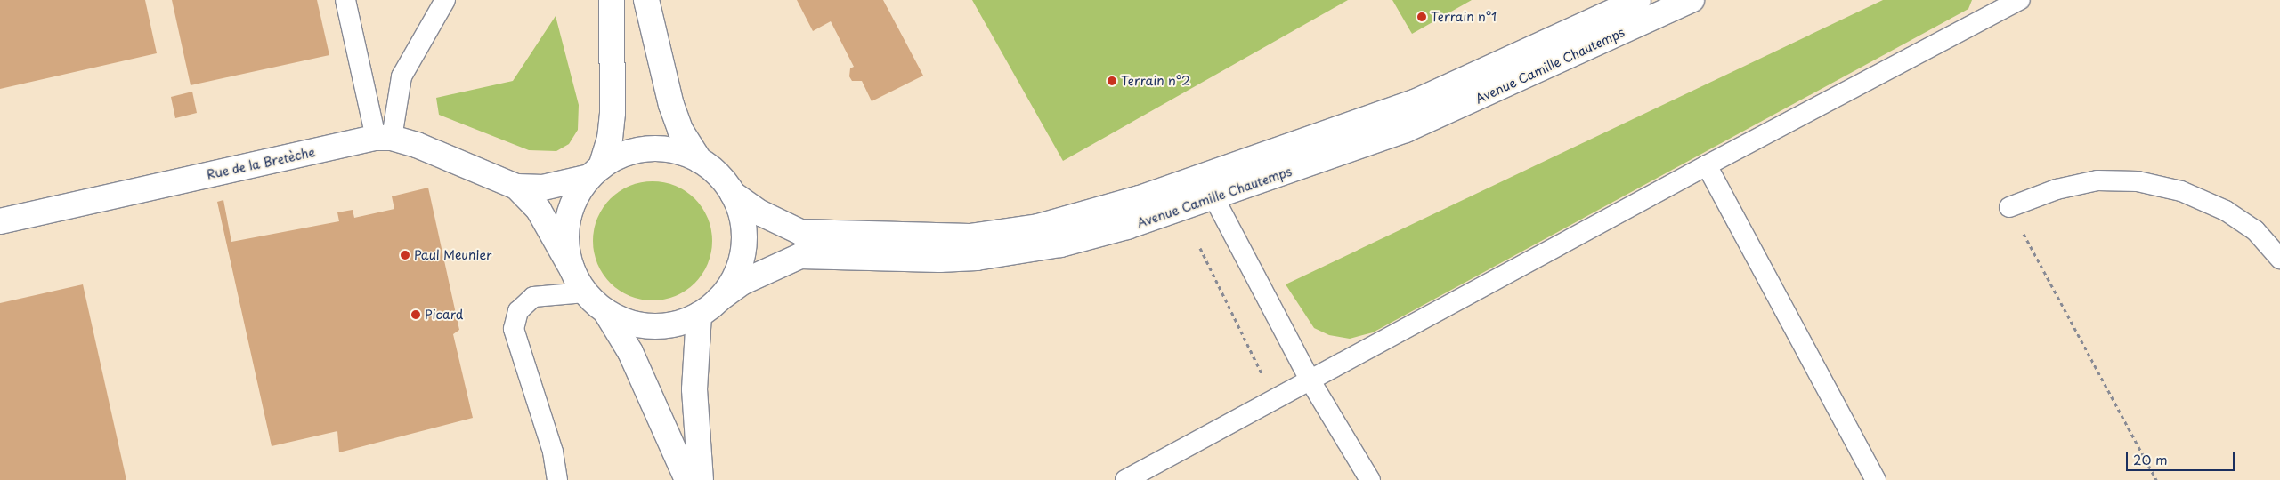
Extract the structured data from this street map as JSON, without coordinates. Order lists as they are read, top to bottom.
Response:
{
  "streets": {
    "street": ["Avenue Camille Chautemps", "Rue de la Bretèche"]
  },
  "places": [
    "Terrain n°1",
    "Terrain n°2",
    "Paul Meunier",
    "Picard"
  ],
  "scale_bar": "20 m"
}
